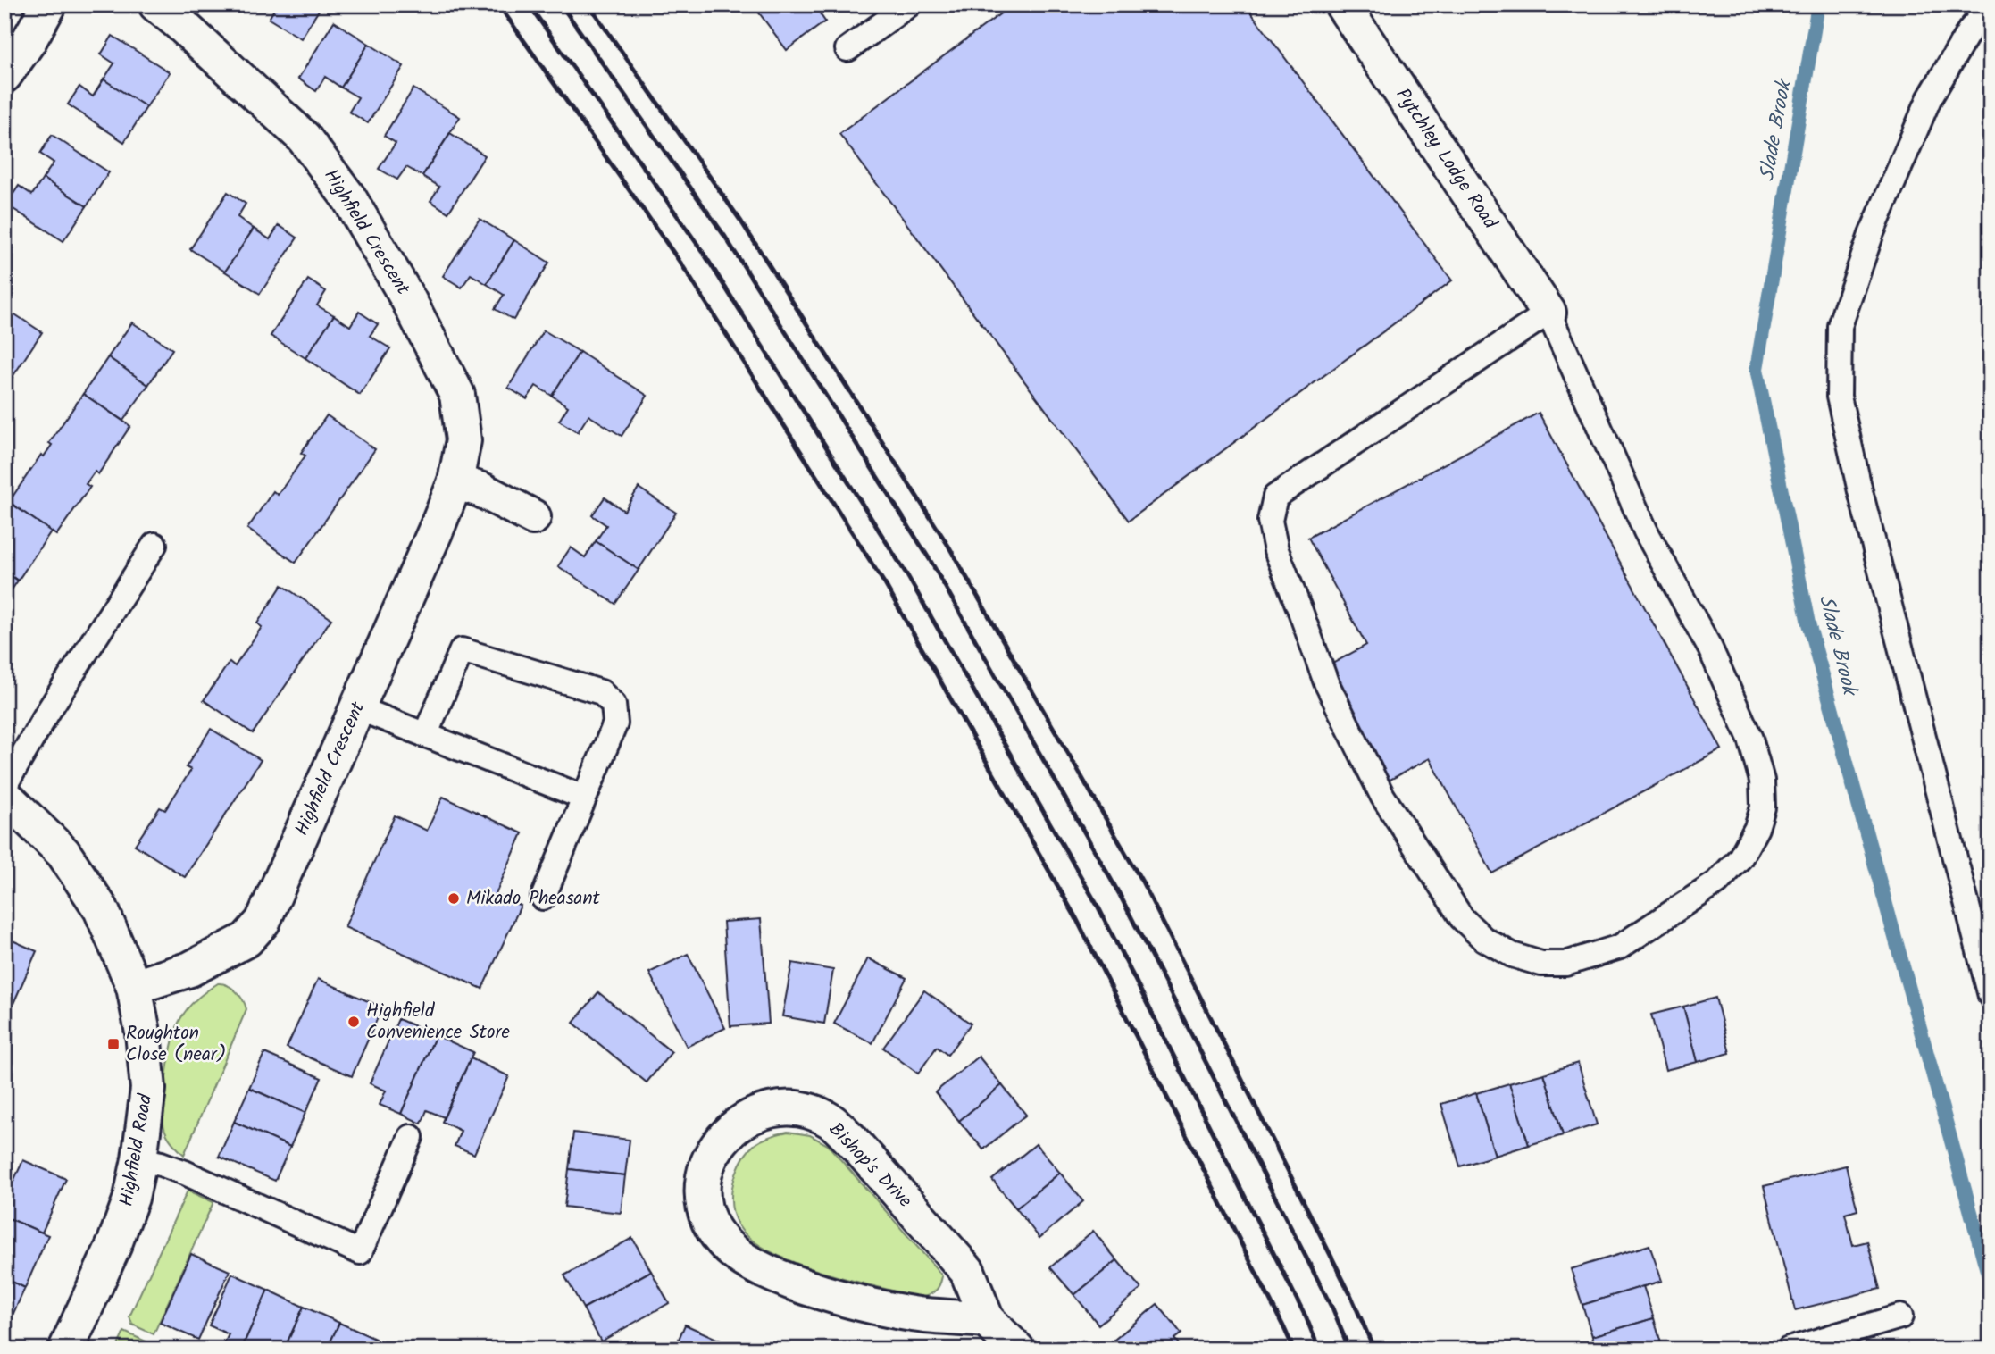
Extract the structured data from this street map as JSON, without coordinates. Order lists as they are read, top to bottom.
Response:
{
  "streets": {
    "street": [
      "Pytchley Lodge Road",
      "Highfield Crescent",
      "Highfield Road",
      "Bishop's Drive"
    ]
  },
  "crossings": [
    ["Highfield Crescent", "Highfield Road"]
  ],
  "water": ["Slade Brook"],
  "places": {
    "other": ["Mikado Pheasant", "Highfield Convenience Store"],
    "transit": ["Roughton Close (near)"]
  }
}
